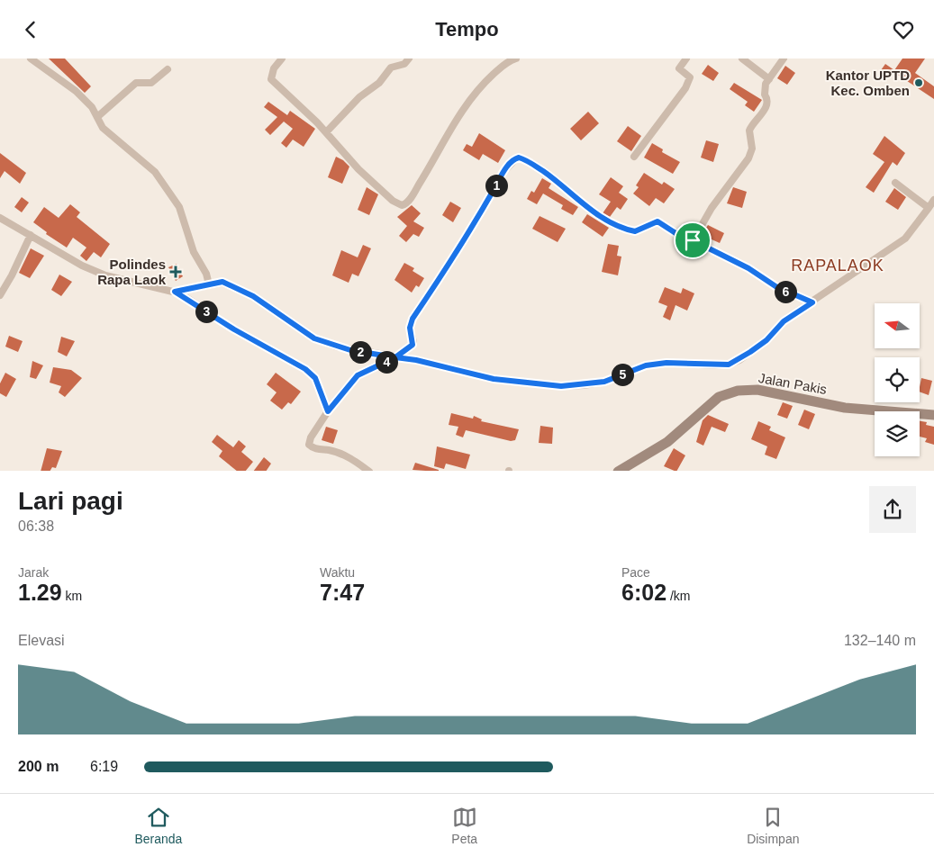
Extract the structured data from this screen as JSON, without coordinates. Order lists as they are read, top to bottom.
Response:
{
  "streets": {
    "street": ["Jalan Pakis"]
  },
  "districts": ["RAPALAOK"],
  "places": {
    "other": ["Kantor UPTD Kec. Omben"],
    "health": ["Polindes Rapa Laok"]
  },
  "north": "left",
  "page": {
    "header": "Tempo",
    "pins": [
      "1",
      "6",
      "3",
      "2",
      "4",
      "5"
    ],
    "heading": ["Lari pagi", "06:38"],
    "stats": [
      ["Jarak", "1.29 km"],
      ["Waktu", "7:47"],
      ["Pace", "6:02 /km"]
    ],
    "chart": ["Elevasi", "132–140 m"],
    "list": [
      {
        "name": "200 m",
        "note": "6:19"
      }
    ],
    "tabs": ["Beranda", "Peta", "Disimpan"]
  }
}
